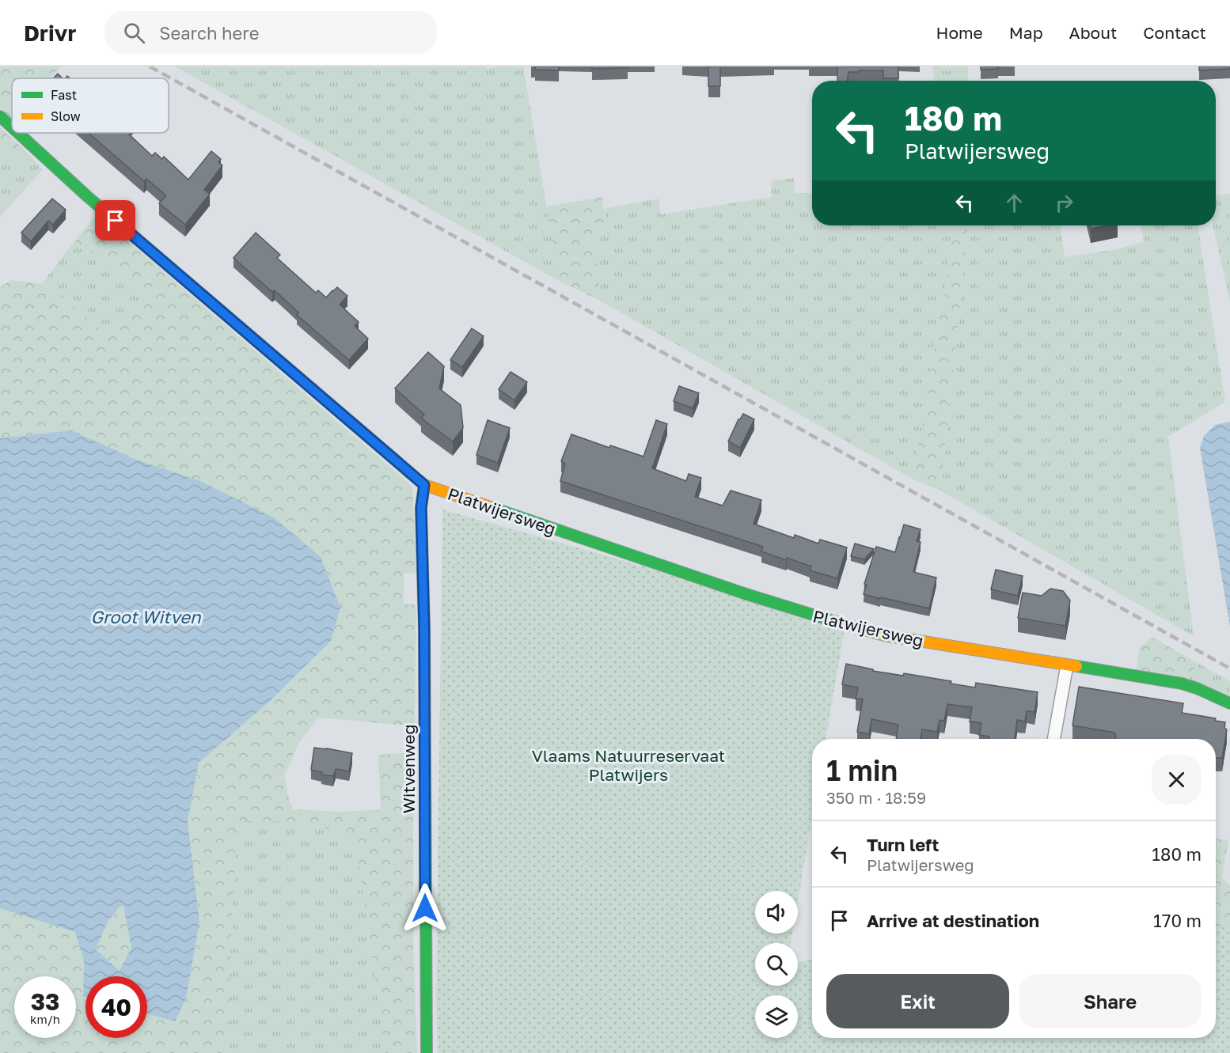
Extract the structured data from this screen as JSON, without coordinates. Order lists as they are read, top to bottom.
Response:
{
  "streets": {
    "street": ["Platwijersweg", "Witvenweg"]
  },
  "crossings": [
    ["Platwijersweg", "Witvenweg"]
  ],
  "water": ["Groot Witven"],
  "parks": ["Vlaams Natuurreservaat Platwijers"],
  "legend": ["Fast", "Slow"],
  "page": {
    "header": "Drivr",
    "search": "Search here",
    "nav": [
      "Home",
      "Map",
      "About",
      "Contact"
    ],
    "turn": ["180 m", "Platwijersweg"],
    "heading": ["1 min", "350 m · 18:59"],
    "list": [
      {
        "name": "Turn left",
        "note": "Platwijersweg",
        "value": "180 m"
      },
      {
        "name": "Arrive at destination",
        "value": "170 m"
      }
    ],
    "buttons": ["Exit", "Share"],
    "speed": "33 km/h",
    "limit": "40"
  }
}
